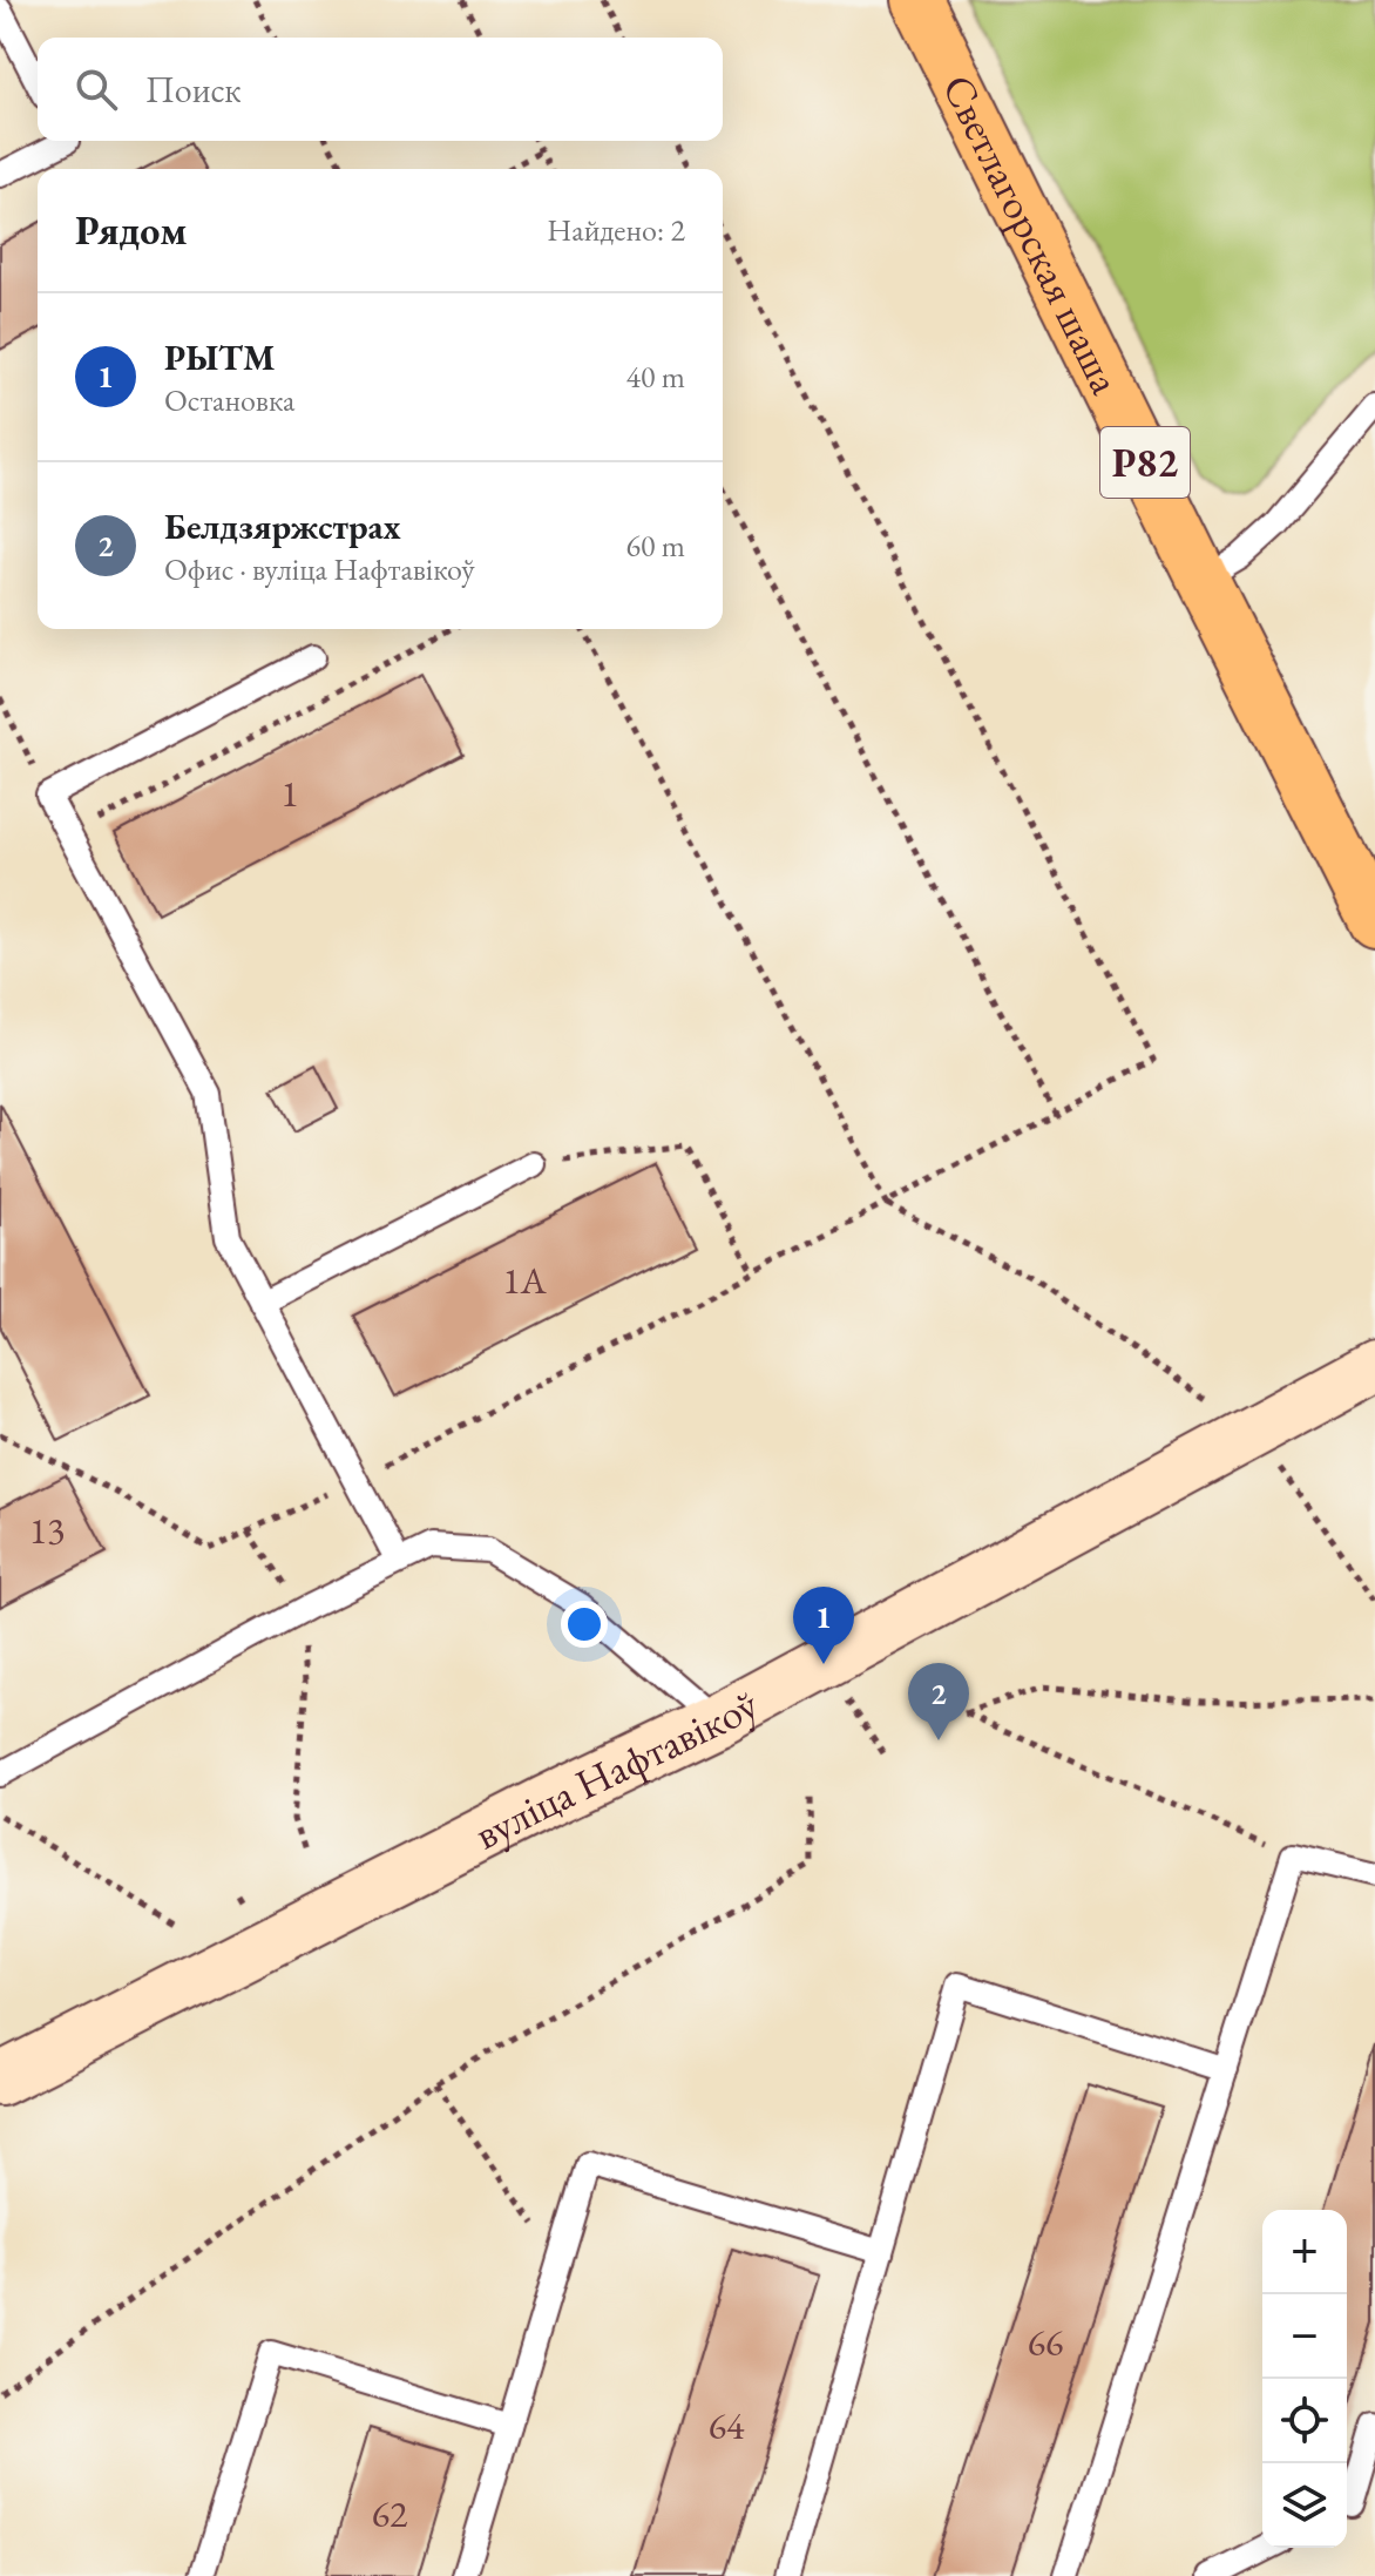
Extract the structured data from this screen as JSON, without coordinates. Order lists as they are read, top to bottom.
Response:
{
  "streets": {
    "main road": ["Светлагорская шаша", "Р82"],
    "street": ["вуліца Нафтавікоў"]
  },
  "house_numbers": [
    "1",
    "1А",
    "13",
    "66",
    "64",
    "62"
  ],
  "page": {
    "search": "Поиск",
    "heading": ["Рядом", "Найдено: 2"],
    "list": [
      {
        "mark": "1",
        "name": "РЫТМ",
        "note": "Остановка",
        "value": "40 m"
      },
      {
        "mark": "2",
        "name": "Белдзяржстрах",
        "note": "Офис · вуліца Нафтавікоў",
        "value": "60 m"
      }
    ],
    "pins": ["1", "2"],
    "map_buttons": ["+", "−"]
  }
}
